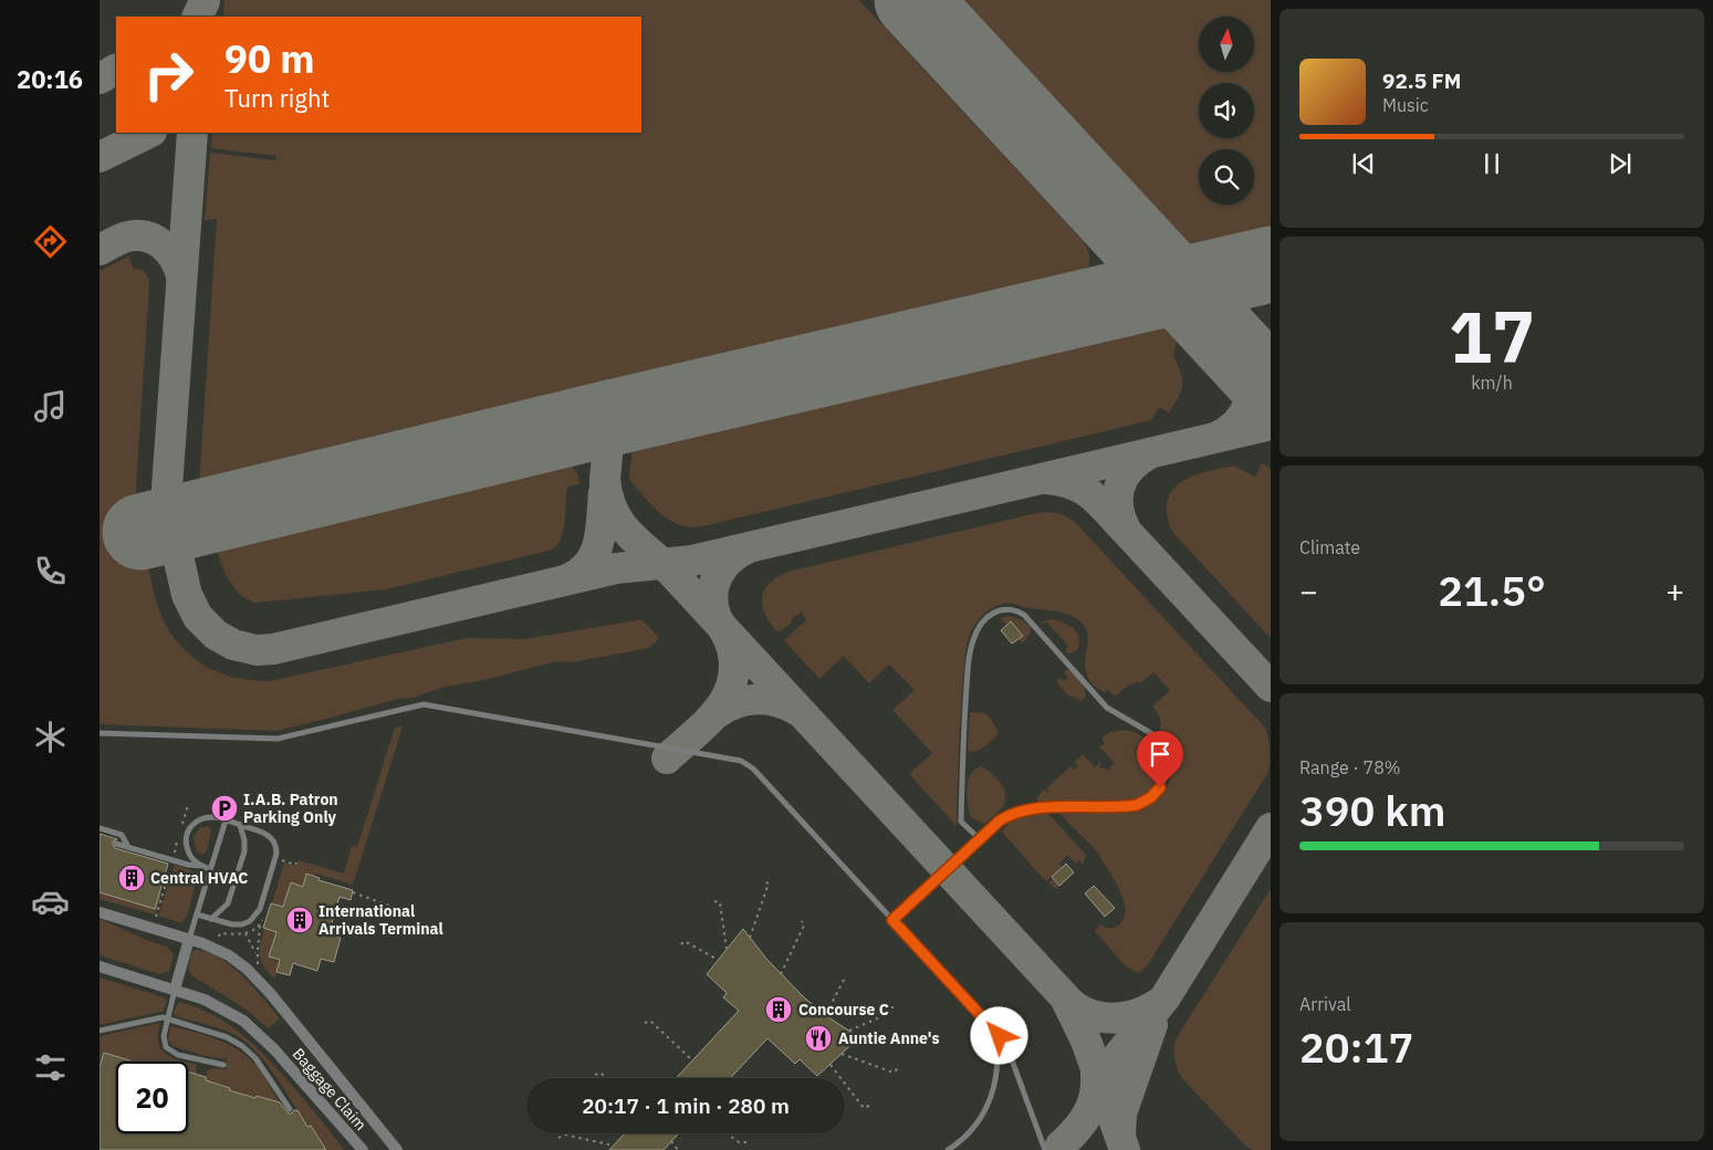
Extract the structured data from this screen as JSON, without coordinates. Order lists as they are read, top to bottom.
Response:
{
  "streets": {
    "street": ["Baggage Claim"]
  },
  "places": {
    "parking": ["I.A.B. Patron Parking Only"],
    "building": ["Central HVAC", "International Arrivals Terminal", "Concourse C"],
    "restaurant": ["Auntie Anne's"]
  },
  "north": "top",
  "page": {
    "tabs": "20:16",
    "turn": ["90 m", "Turn right"],
    "song": ["92.5 FM", "Music"],
    "tile": [
      ["17", "km/h"],
      "Climate",
      ["Range · 78%", "390 km"],
      ["Arrival", "20:17"]
    ],
    "heat": ["−", "21.5°", "+"],
    "limit": "20",
    "trip": "20:17 · 1 min · 280 m"
  }
}
